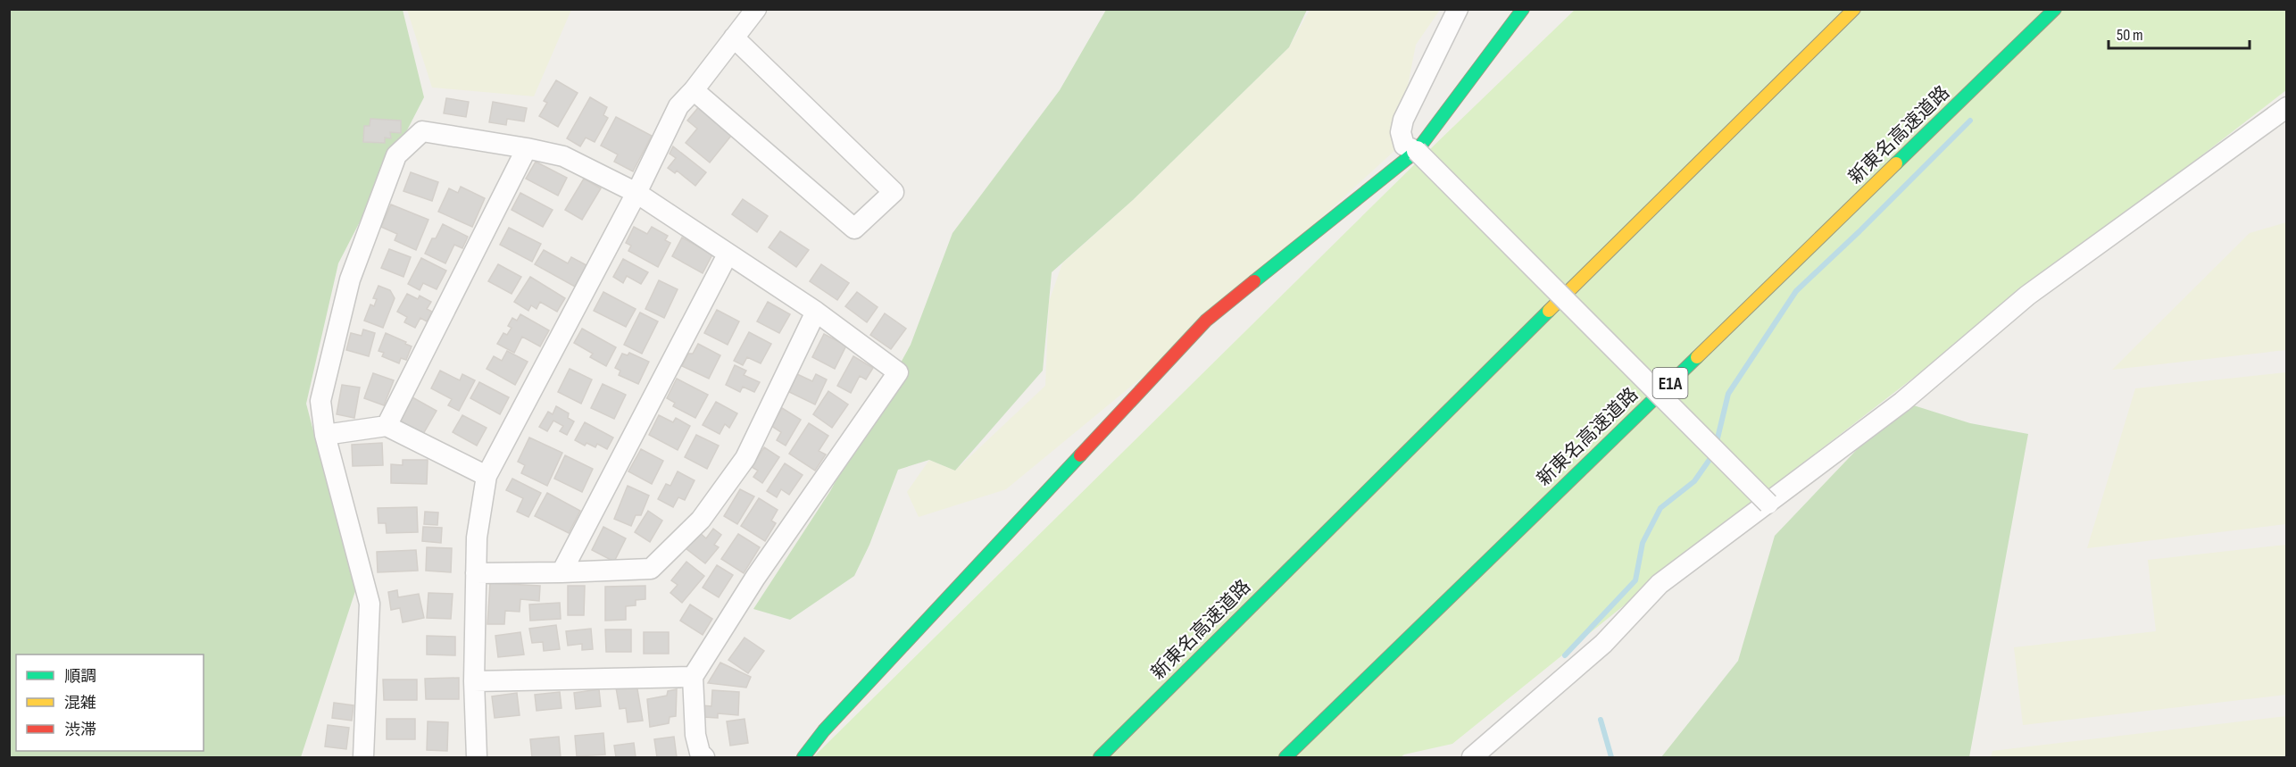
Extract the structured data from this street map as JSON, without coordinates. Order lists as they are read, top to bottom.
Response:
{
  "streets": {
    "main road": ["新東名高速道路", "E1A"]
  },
  "legend": ["順調", "混雑", "渋滞"],
  "scale_bar": "50 m"
}
